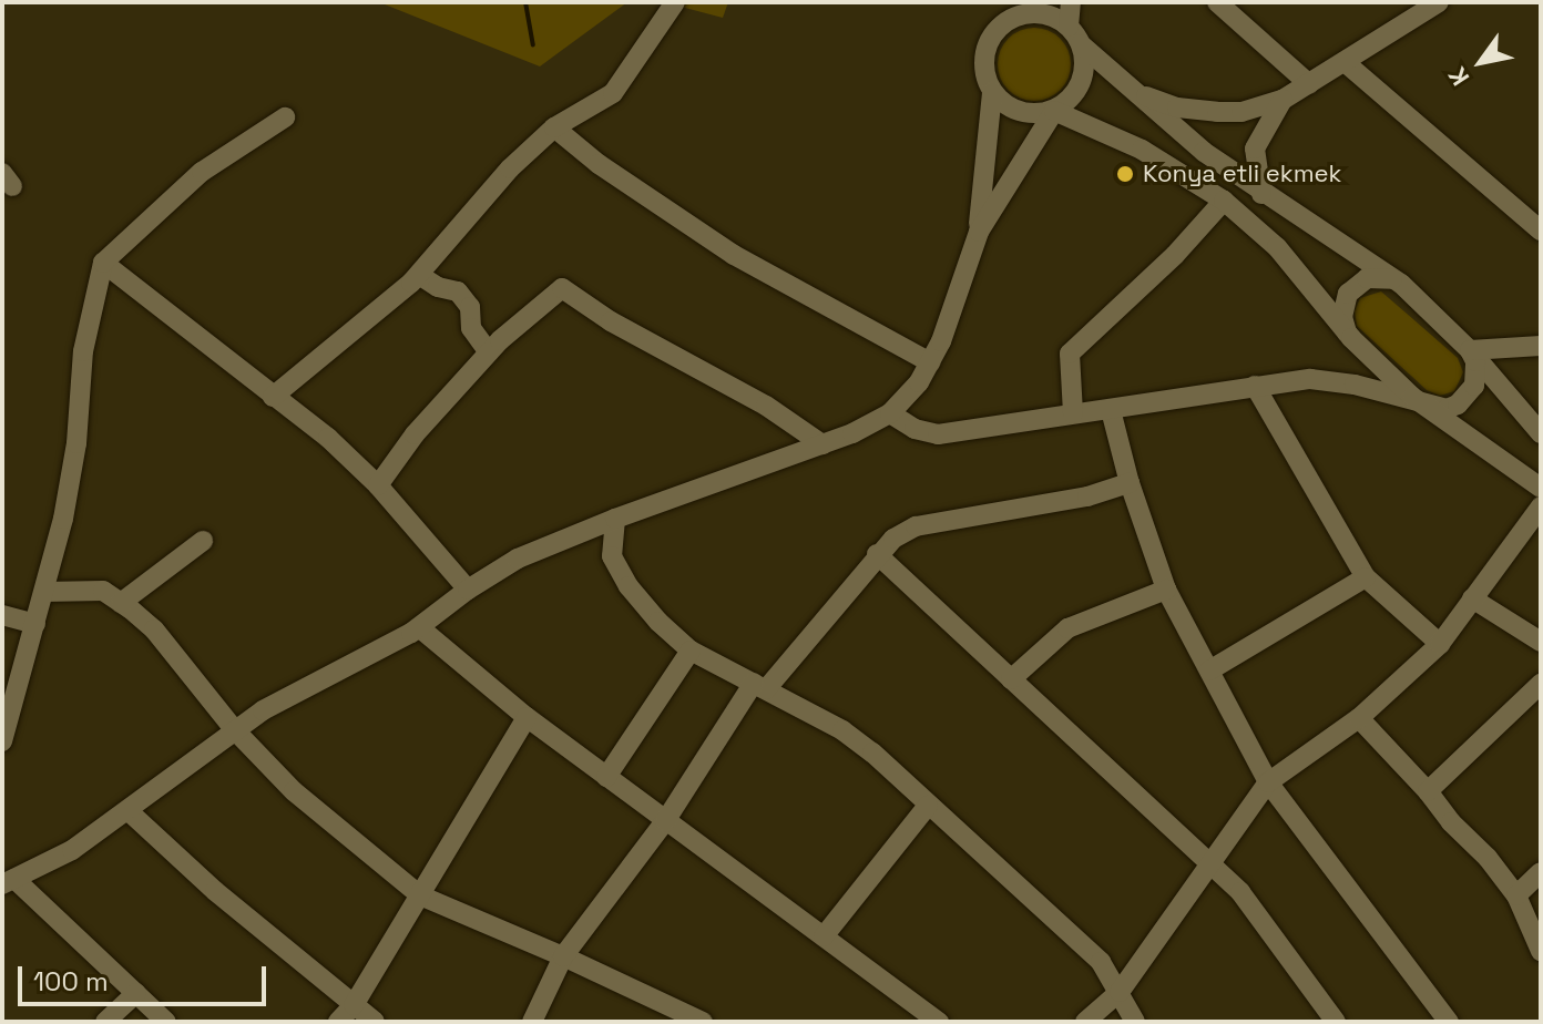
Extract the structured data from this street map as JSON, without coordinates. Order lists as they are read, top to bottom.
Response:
{
  "places": ["Konya etli ekmek"],
  "scale_bar": "100 m",
  "north": "bottom left"
}
